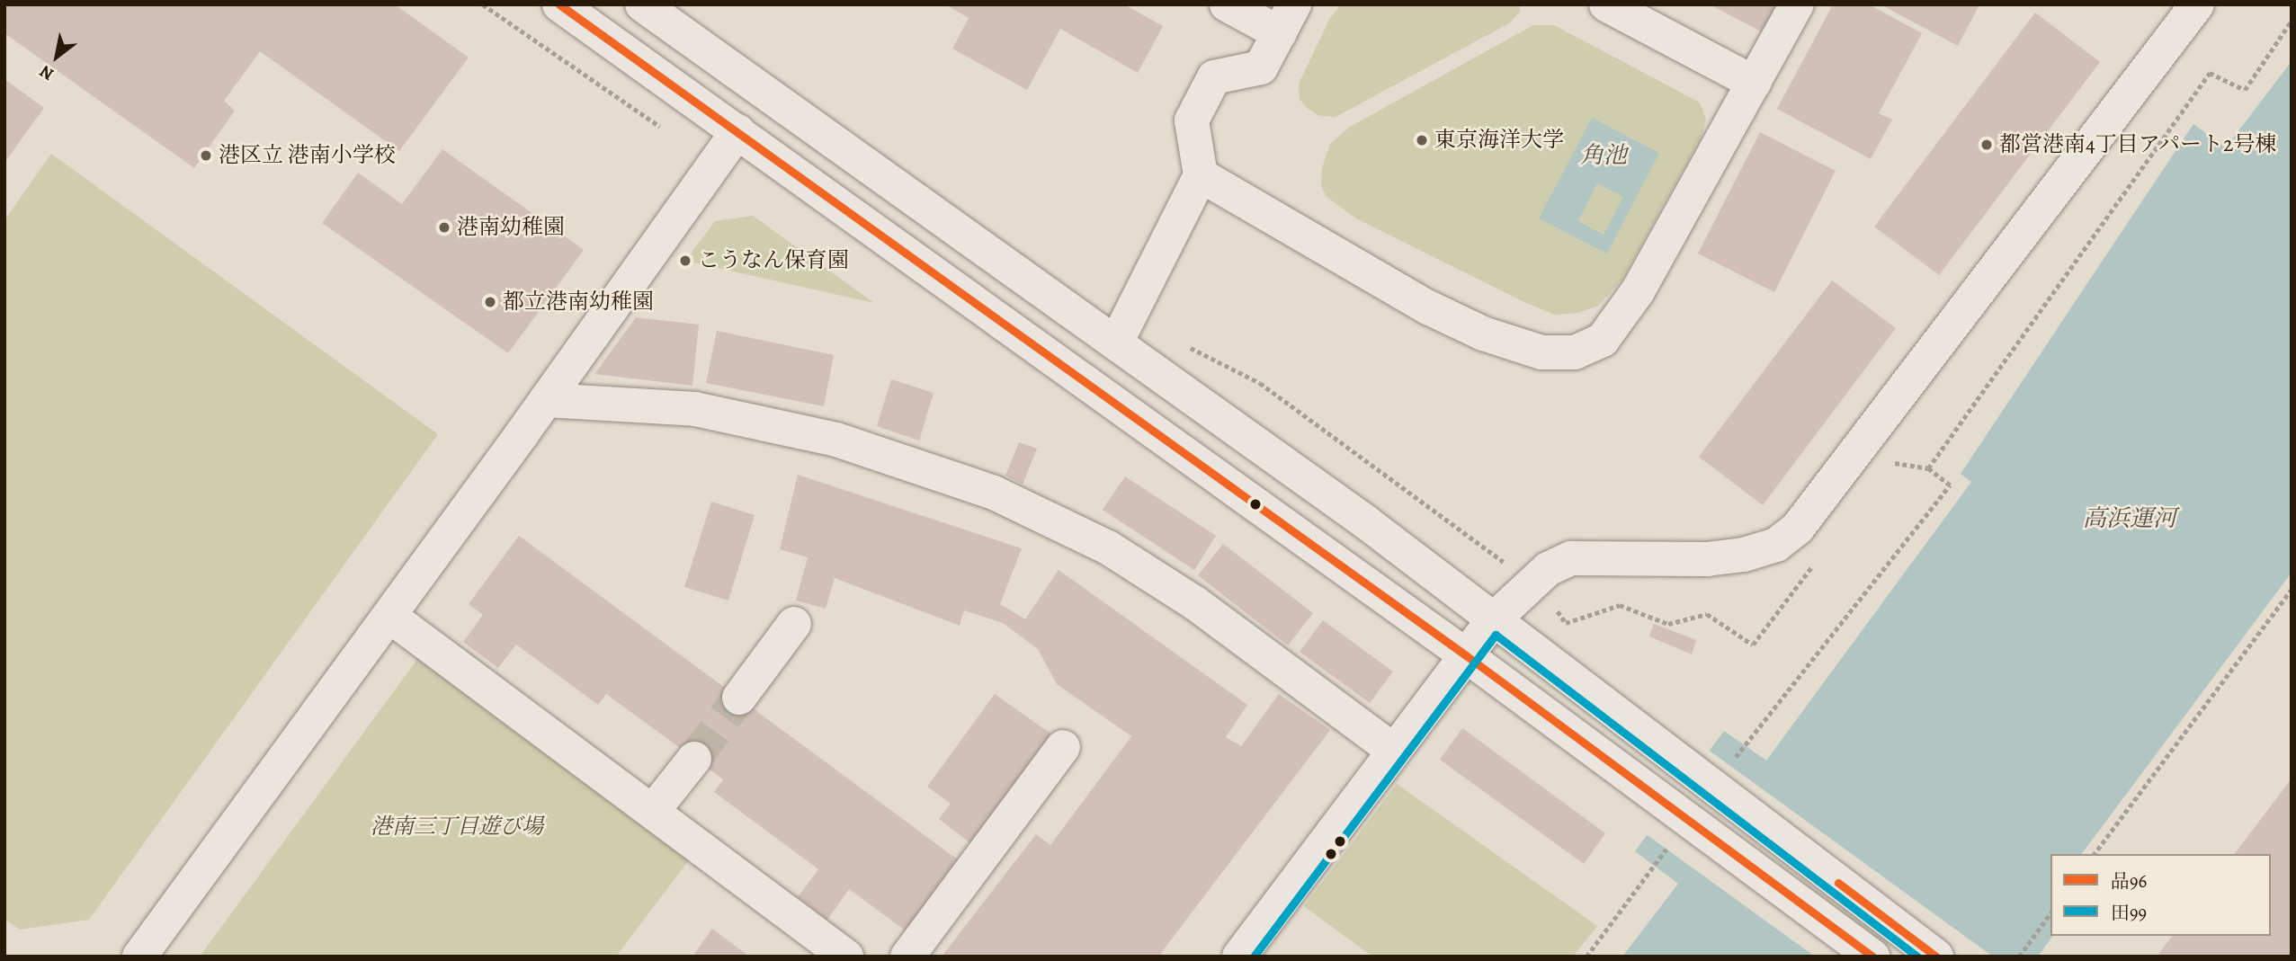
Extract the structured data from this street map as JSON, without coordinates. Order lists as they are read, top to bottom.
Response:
{
  "water": ["角池", "高浜運河"],
  "parks": ["港南三丁目遊び場"],
  "places": [
    "東京海洋大学",
    "都営港南4丁目アパート2号棟",
    "港区立 港南小学校",
    "港南幼稚園",
    "こうなん保育園",
    "都立港南幼稚園"
  ],
  "lines": ["transit line 品96", "transit line 田99"],
  "legend": ["品96", "田99"],
  "north": "bottom left"
}
